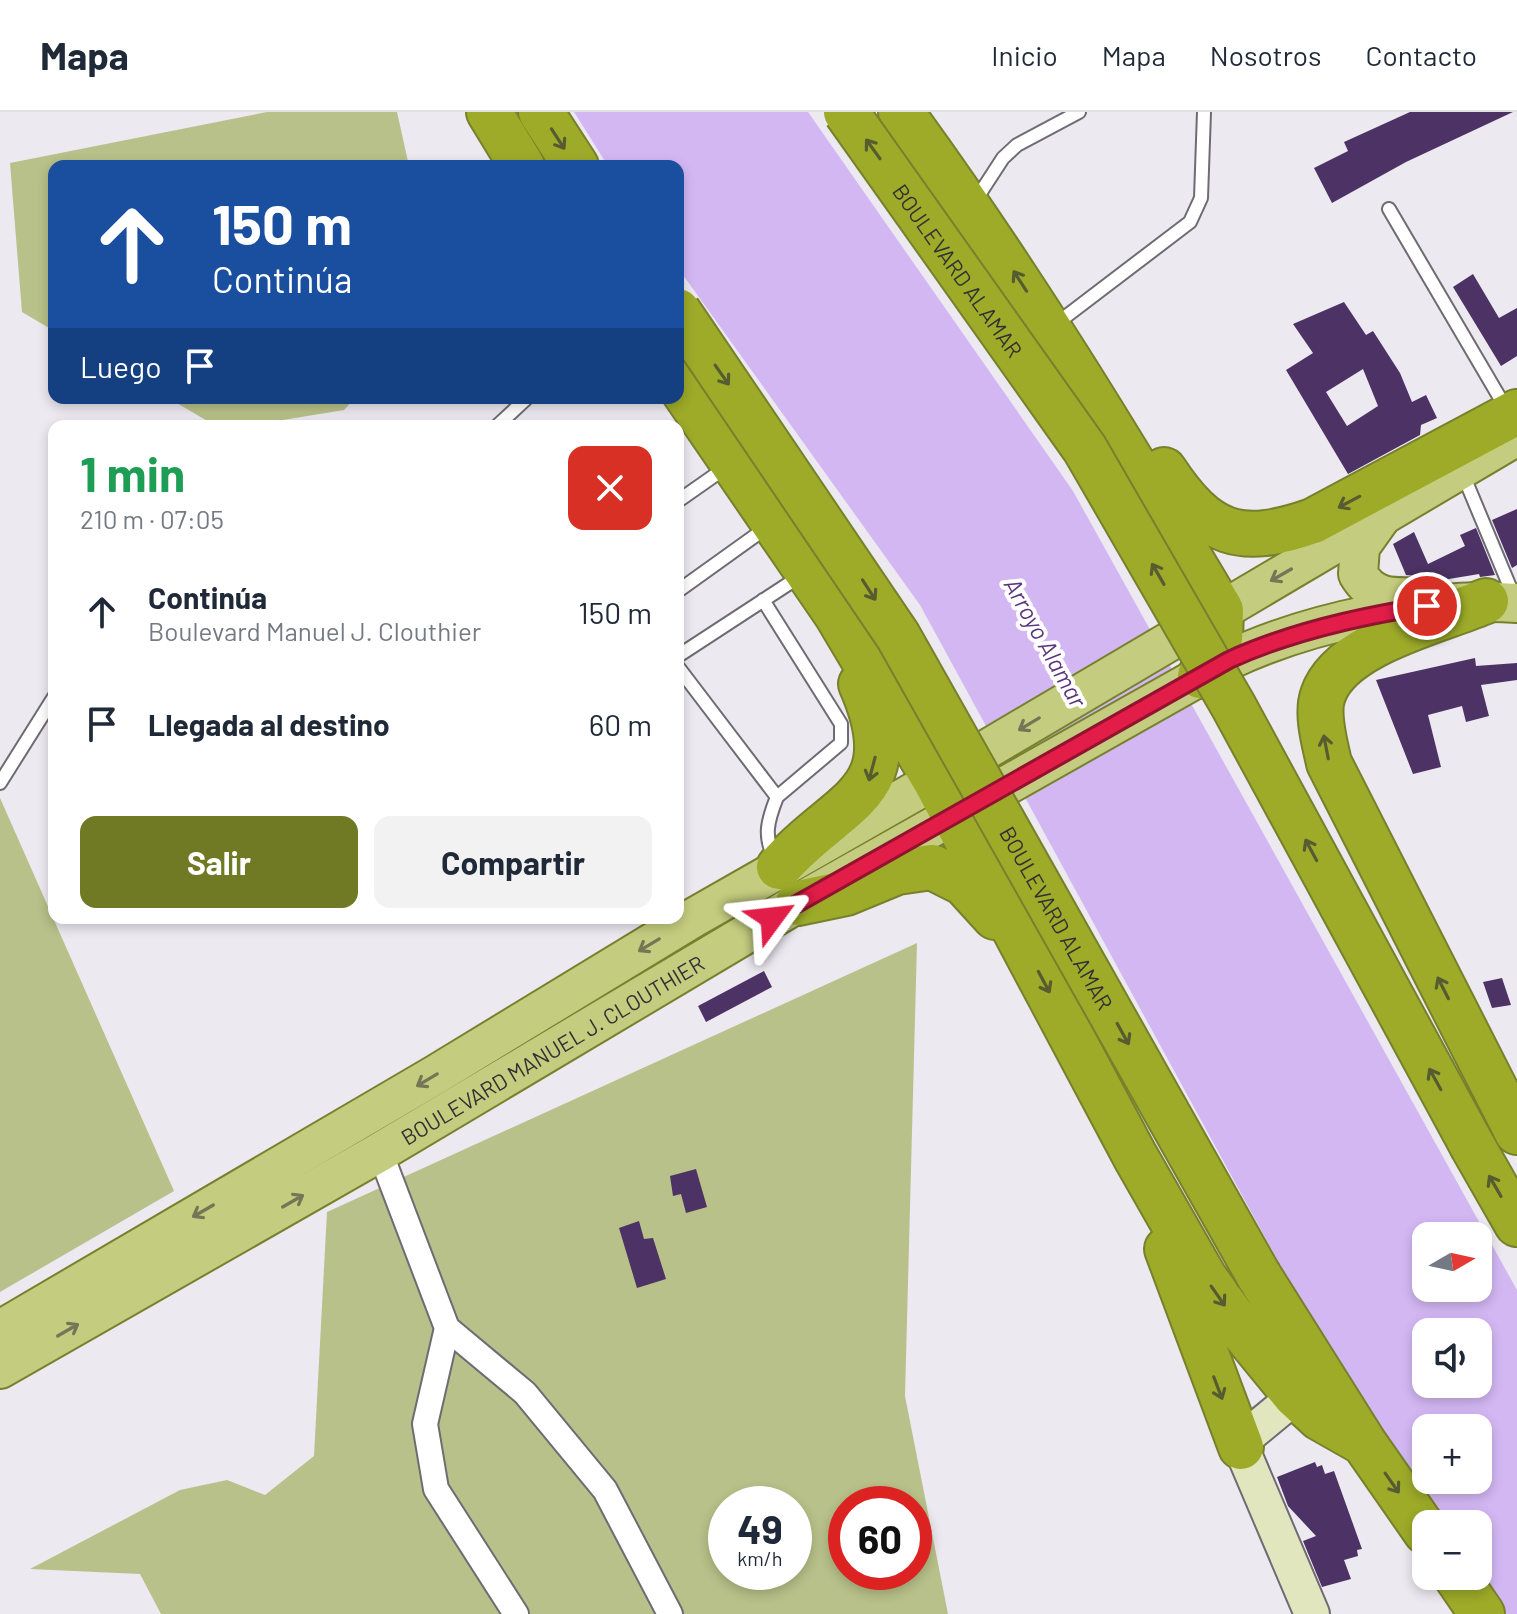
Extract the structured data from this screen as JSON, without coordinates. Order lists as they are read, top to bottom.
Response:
{
  "streets": {
    "highway": ["BOULEVARD ALAMAR"],
    "main road": ["BOULEVARD MANUEL J. CLOUTHIER"]
  },
  "water": ["Arroyo Alamar"],
  "north": "right",
  "page": {
    "header": "Mapa",
    "nav": [
      "Inicio",
      "Mapa",
      "Nosotros",
      "Contacto"
    ],
    "turn": ["150 m", "Continúa"],
    "then": "Luego",
    "heading": ["1 min", "210 m · 07:05"],
    "list": [
      {
        "name": "Continúa",
        "note": "Boulevard Manuel J. Clouthier",
        "value": "150 m"
      },
      {
        "name": "Llegada al destino",
        "value": "60 m"
      }
    ],
    "buttons": ["Salir", "Compartir"],
    "map_buttons": ["+", "−"],
    "speed": "49 km/h",
    "limit": "60"
  }
}
